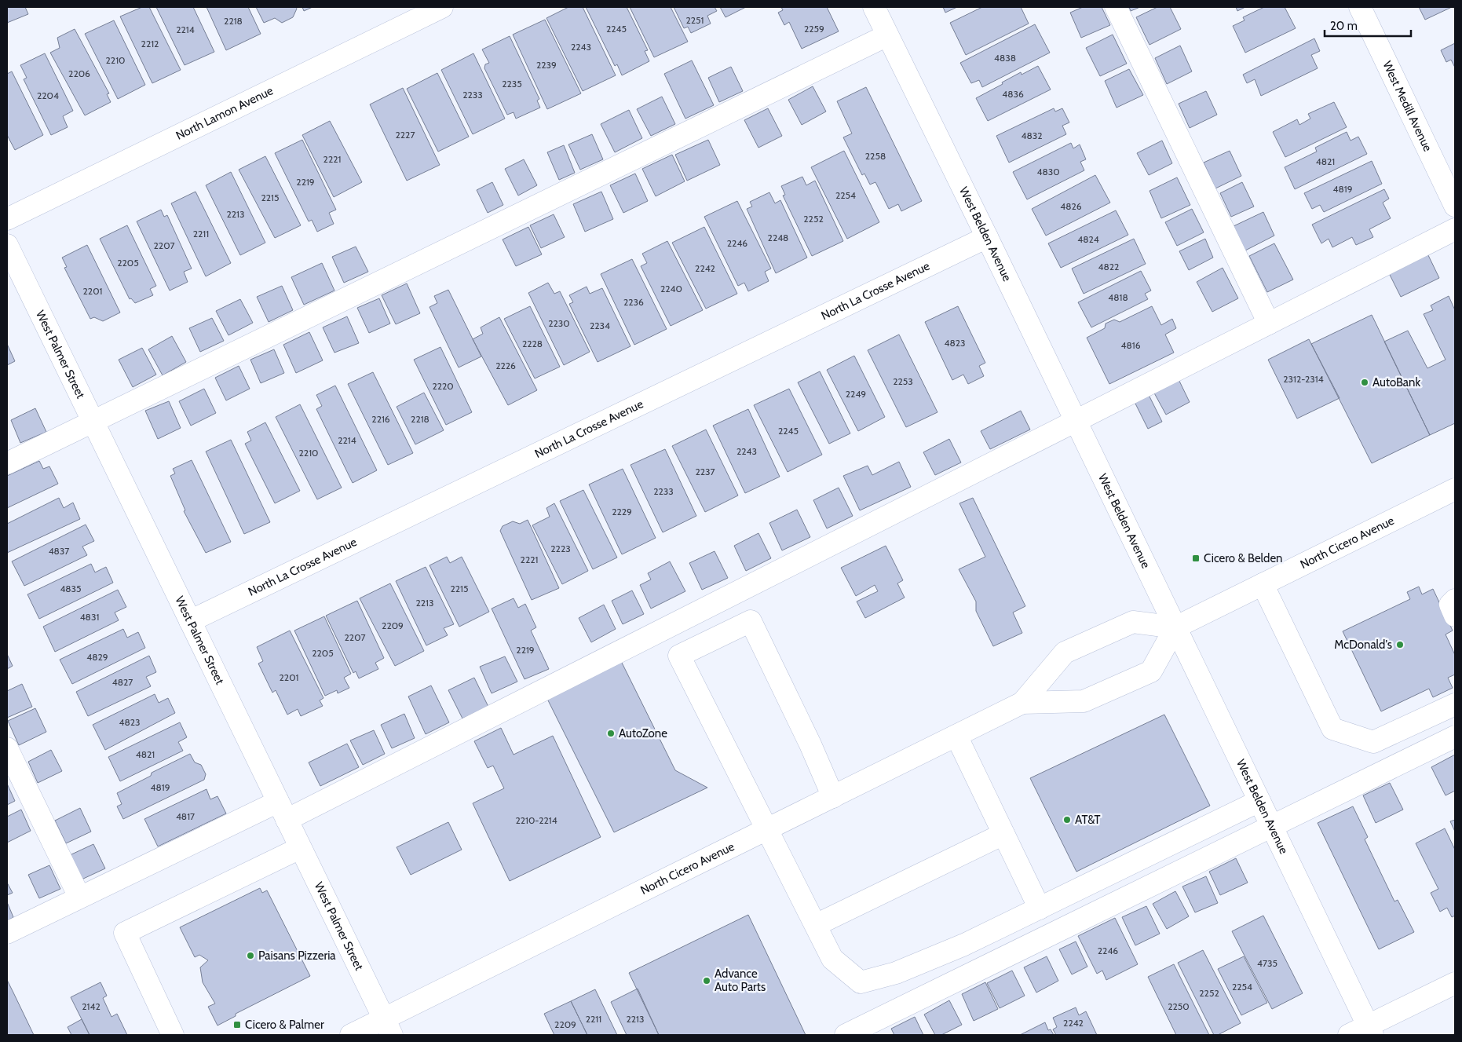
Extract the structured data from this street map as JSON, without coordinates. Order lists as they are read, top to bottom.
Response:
{
  "streets": {
    "street": [
      "West Medill Avenue",
      "North Lamon Avenue",
      "West Belden Avenue",
      "North La Crosse Avenue",
      "West Palmer Street",
      "North Cicero Avenue"
    ]
  },
  "crossings": [
    ["West Belden Avenue", "North La Crosse Avenue"],
    ["West Belden Avenue", "North Cicero Avenue"],
    ["North La Crosse Avenue", "West Palmer Street"],
    ["West Palmer Street", "North Cicero Avenue"]
  ],
  "places": {
    "other": [
      "AutoBank",
      "McDonald's",
      "AutoZone",
      "AT&T",
      "Paisans Pizzeria",
      "Advance Auto Parts"
    ],
    "transit": ["Cicero & Belden", "Cicero & Palmer"]
  },
  "house_numbers": [
    "2251",
    "2218",
    "2245",
    "2259",
    "2214",
    "2212",
    "2243",
    "4838",
    "2210",
    "2239",
    "2206",
    "2235",
    "4836",
    "2233",
    "2204",
    "2227",
    "4832",
    "2258",
    "2221",
    "4821",
    "4830",
    "2219",
    "4819",
    "2254",
    "2215",
    "4826",
    "2213",
    "2252",
    "2211",
    "2248",
    "4824",
    "2246",
    "2207",
    "2205",
    "4822",
    "2242",
    "2240",
    "2201",
    "4818",
    "2236",
    "2230",
    "2234",
    "4823",
    "2228",
    "4816",
    "2226",
    "2312-2314",
    "2253",
    "2220",
    "2249",
    "2216",
    "2218",
    "2245",
    "2214",
    "2243",
    "2210",
    "2237",
    "2233",
    "2229",
    "2223",
    "4837",
    "2221",
    "4835",
    "2215",
    "2213",
    "4831",
    "2209",
    "2207",
    "2219",
    "2205",
    "4829",
    "2201",
    "4827",
    "4823",
    "4821",
    "4819",
    "4817",
    "2210-2214",
    "2246",
    "4735",
    "2254",
    "2252",
    "2142",
    "2250",
    "2211",
    "2213",
    "2242",
    "2209"
  ],
  "scale_bar": "20 m"
}
